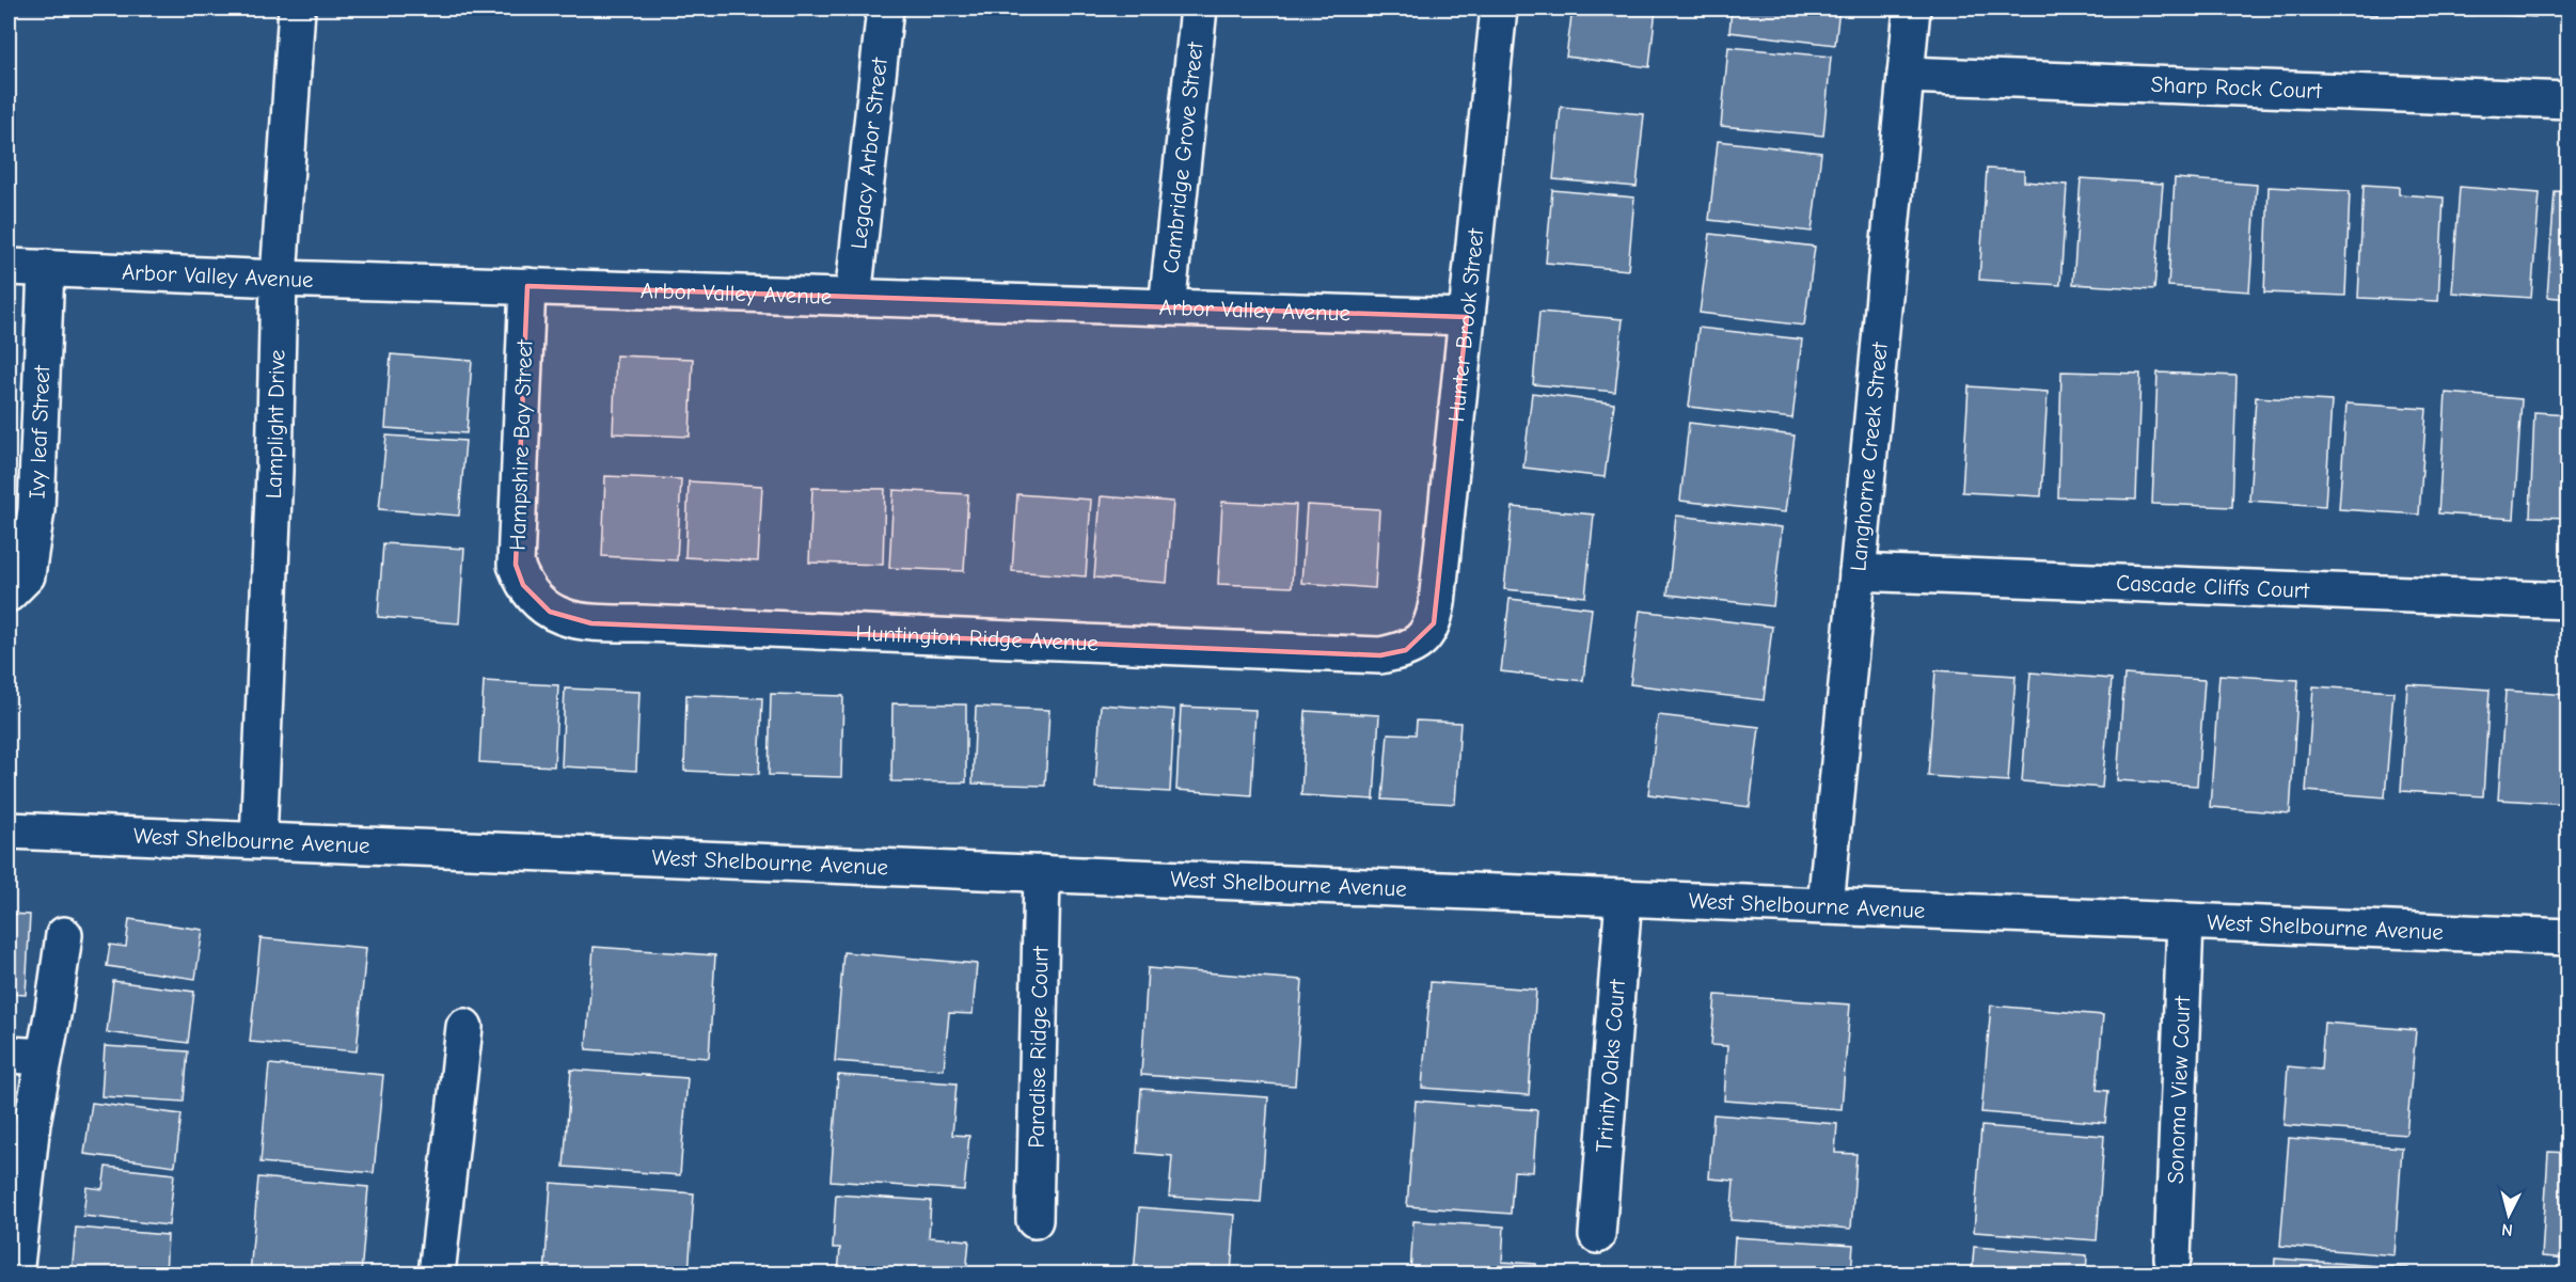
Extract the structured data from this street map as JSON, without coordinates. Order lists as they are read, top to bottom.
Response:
{
  "streets": {
    "street": [
      "Sharp Rock Court",
      "Legacy Arbor Street",
      "Cambridge Grove Street",
      "Arbor Valley Avenue",
      "Hunter Brook Street",
      "Lamplight Drive",
      "Ivy leaf Street",
      "Hampshire Bay Street",
      "Langhorne Creek Street",
      "Cascade Cliffs Court",
      "Huntington Ridge Avenue",
      "West Shelbourne Avenue",
      "Paradise Ridge Court",
      "Trinity Oaks Court",
      "Sonoma View Court"
    ]
  },
  "crossings": [
    ["Sharp Rock Court", "Langhorne Creek Street"],
    ["Legacy Arbor Street", "Arbor Valley Avenue"],
    ["Cambridge Grove Street", "Arbor Valley Avenue"],
    ["Arbor Valley Avenue", "Hunter Brook Street"],
    ["Arbor Valley Avenue", "Lamplight Drive"],
    ["Arbor Valley Avenue", "Ivy leaf Street"],
    ["Arbor Valley Avenue", "Hampshire Bay Street"],
    ["Hunter Brook Street", "Huntington Ridge Avenue"],
    ["Lamplight Drive", "West Shelbourne Avenue"],
    ["Hampshire Bay Street", "Huntington Ridge Avenue"],
    ["Langhorne Creek Street", "Cascade Cliffs Court"],
    ["Langhorne Creek Street", "West Shelbourne Avenue"],
    ["West Shelbourne Avenue", "Paradise Ridge Court"],
    ["West Shelbourne Avenue", "Trinity Oaks Court"],
    ["West Shelbourne Avenue", "Sonoma View Court"]
  ],
  "north": "bottom"
}
